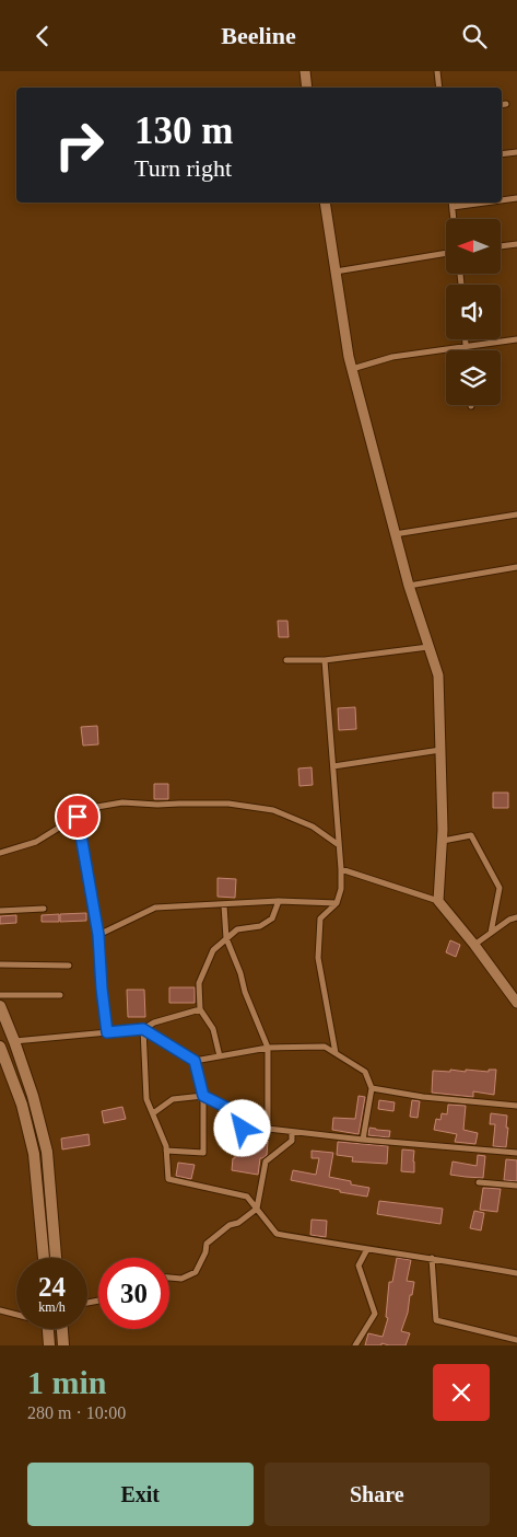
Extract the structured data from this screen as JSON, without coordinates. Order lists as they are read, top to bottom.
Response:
{
  "north": "left",
  "page": {
    "header": "Beeline",
    "turn": ["130 m", "Turn right"],
    "speed": "24 km/h",
    "limit": "30",
    "heading": ["1 min", "280 m · 10:00"],
    "buttons": ["Exit", "Share"]
  }
}
